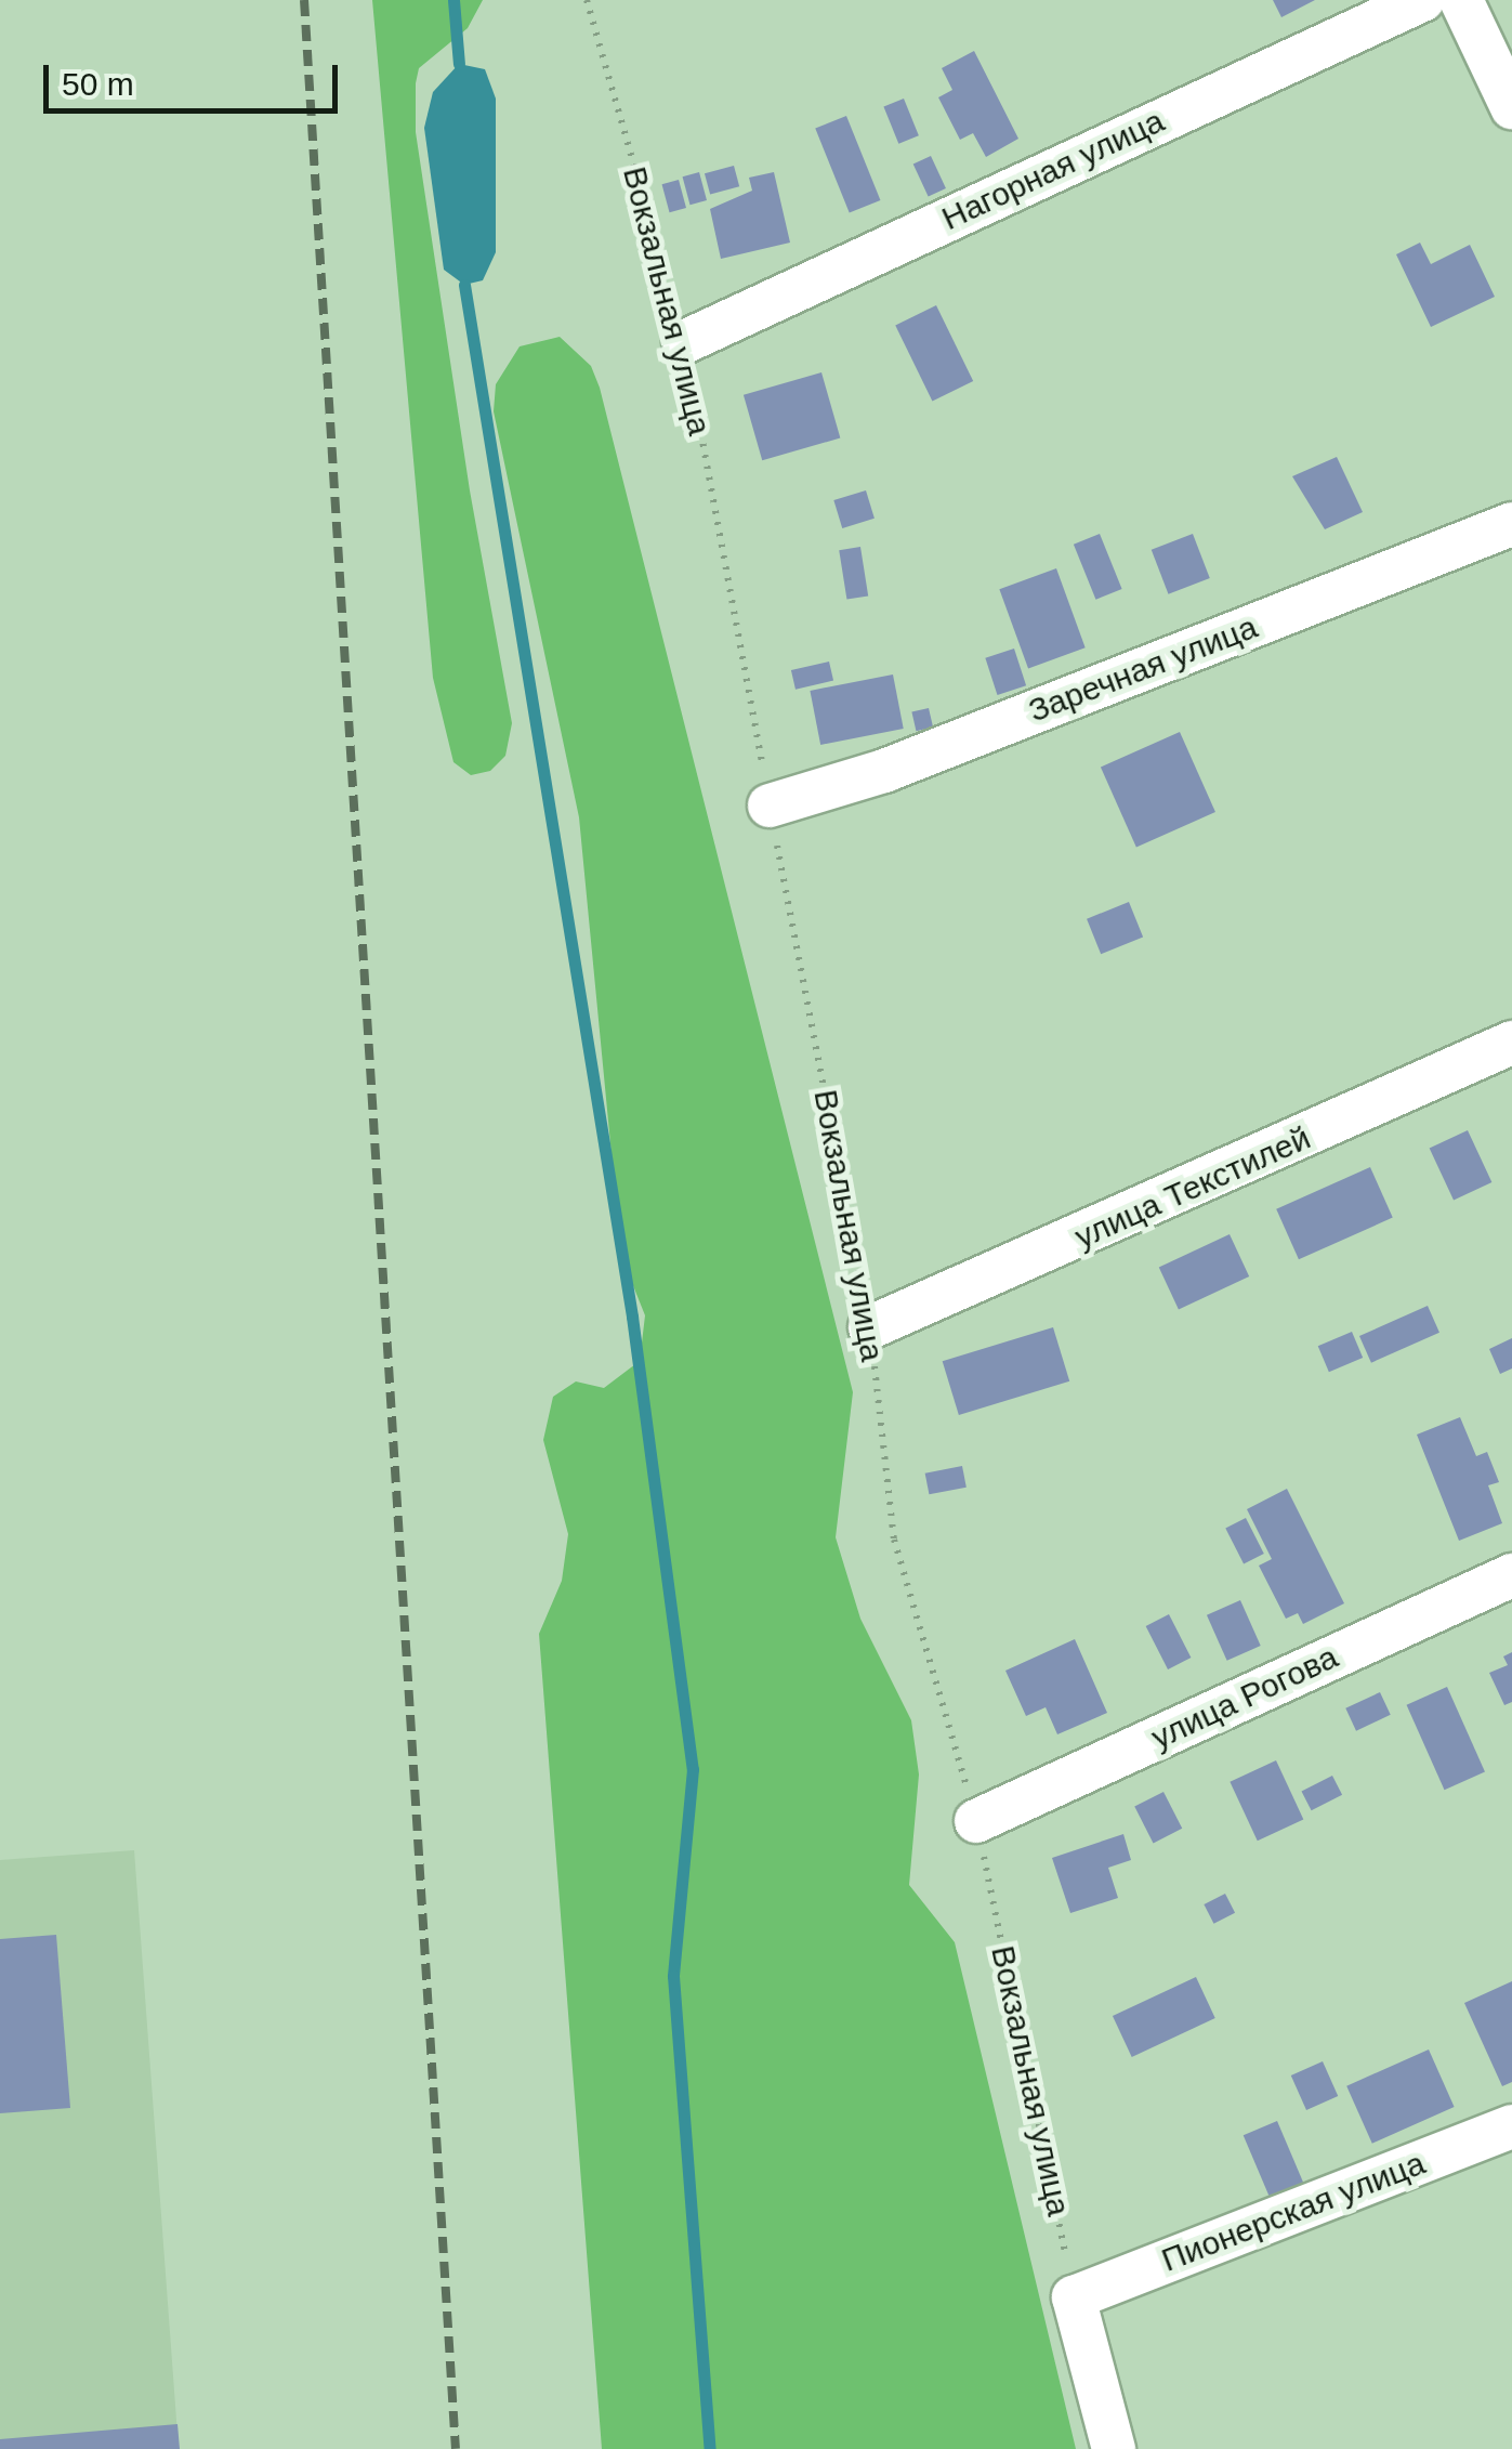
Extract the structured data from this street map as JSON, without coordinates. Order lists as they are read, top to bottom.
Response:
{
  "streets": {
    "street": [
      "Нагорная улица",
      "Заречная улица",
      "улица Текстилей",
      "улица Рогова",
      "Пионерская улица"
    ],
    "path": ["Вокзальная улица"]
  },
  "crossings": [
    ["Нагорная улица", "Вокзальная улица"],
    ["Вокзальная улица", "Заречная улица"],
    ["Вокзальная улица", "улица Текстилей"],
    ["Вокзальная улица", "улица Рогова"],
    ["Вокзальная улица", "Пионерская улица"]
  ],
  "scale_bar": "50 m"
}
